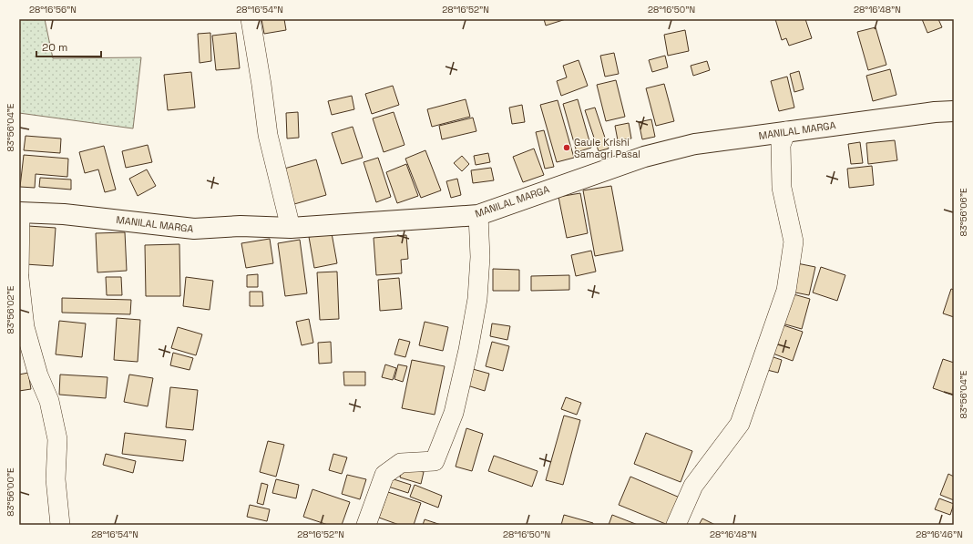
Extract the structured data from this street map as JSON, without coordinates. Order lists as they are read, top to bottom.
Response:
{
  "streets": {
    "street": ["MANILAL MARGA"]
  },
  "places": ["Gaule Krishi Samagri Pasal"],
  "scale_bar": "20 m",
  "coordinates": [
    "28°16'56\"N",
    "28°16'54\"N",
    "28°16'52\"N",
    "28°16'50\"N",
    "28°16'48\"N",
    "83°56'04\"E",
    "83°56'06\"E",
    "83°56'02\"E",
    "83°56'00\"E",
    "28°16'46\"N"
  ]
}
